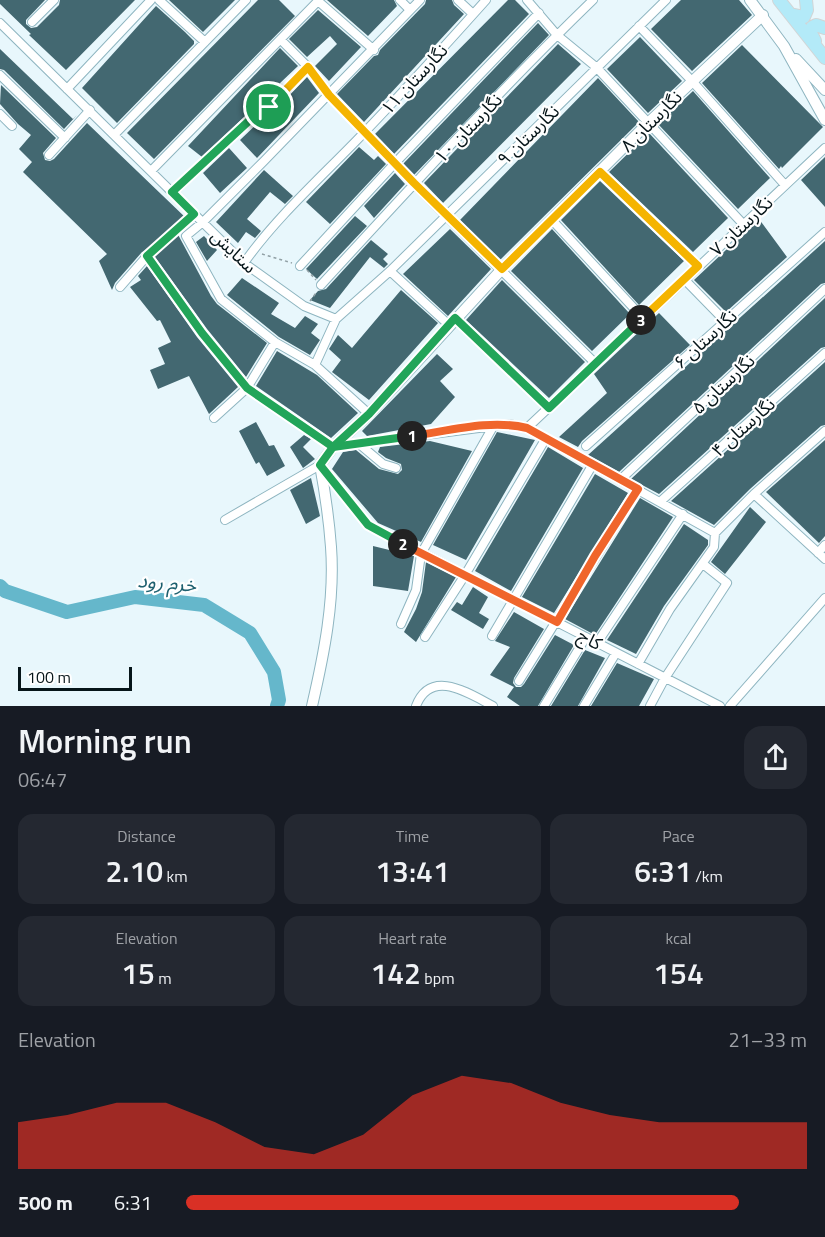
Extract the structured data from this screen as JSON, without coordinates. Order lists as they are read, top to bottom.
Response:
{
  "streets": {
    "street": [
      "نگارستان ۱۱",
      "نگارستان ۸",
      "نگارستان ۱۰",
      "نگارستان ۹",
      "نگارستان ۷",
      "ستایش",
      "نگارستان ۶",
      "نگارستان ۵",
      "نگارستان ۴",
      "کاج"
    ]
  },
  "crossings": [
    ["نگارستان ۱۱", "ستایش"],
    ["نگارستان ۸", "کاج"]
  ],
  "water": ["خرم رود"],
  "scale_bar": "100 m",
  "page": {
    "pins": ["3", "1", "2"],
    "scale": "100 m",
    "heading": ["Morning run", "06:47"],
    "stats": [
      ["Distance", "2.10 km"],
      ["Time", "13:41"],
      ["Pace", "6:31 /km"],
      ["Elevation", "15 m"],
      ["Heart rate", "142 bpm"],
      ["kcal", "154"]
    ],
    "chart": ["Elevation", "21–33 m"],
    "list": [
      {
        "name": "500 m",
        "note": "6:31"
      }
    ]
  }
}
